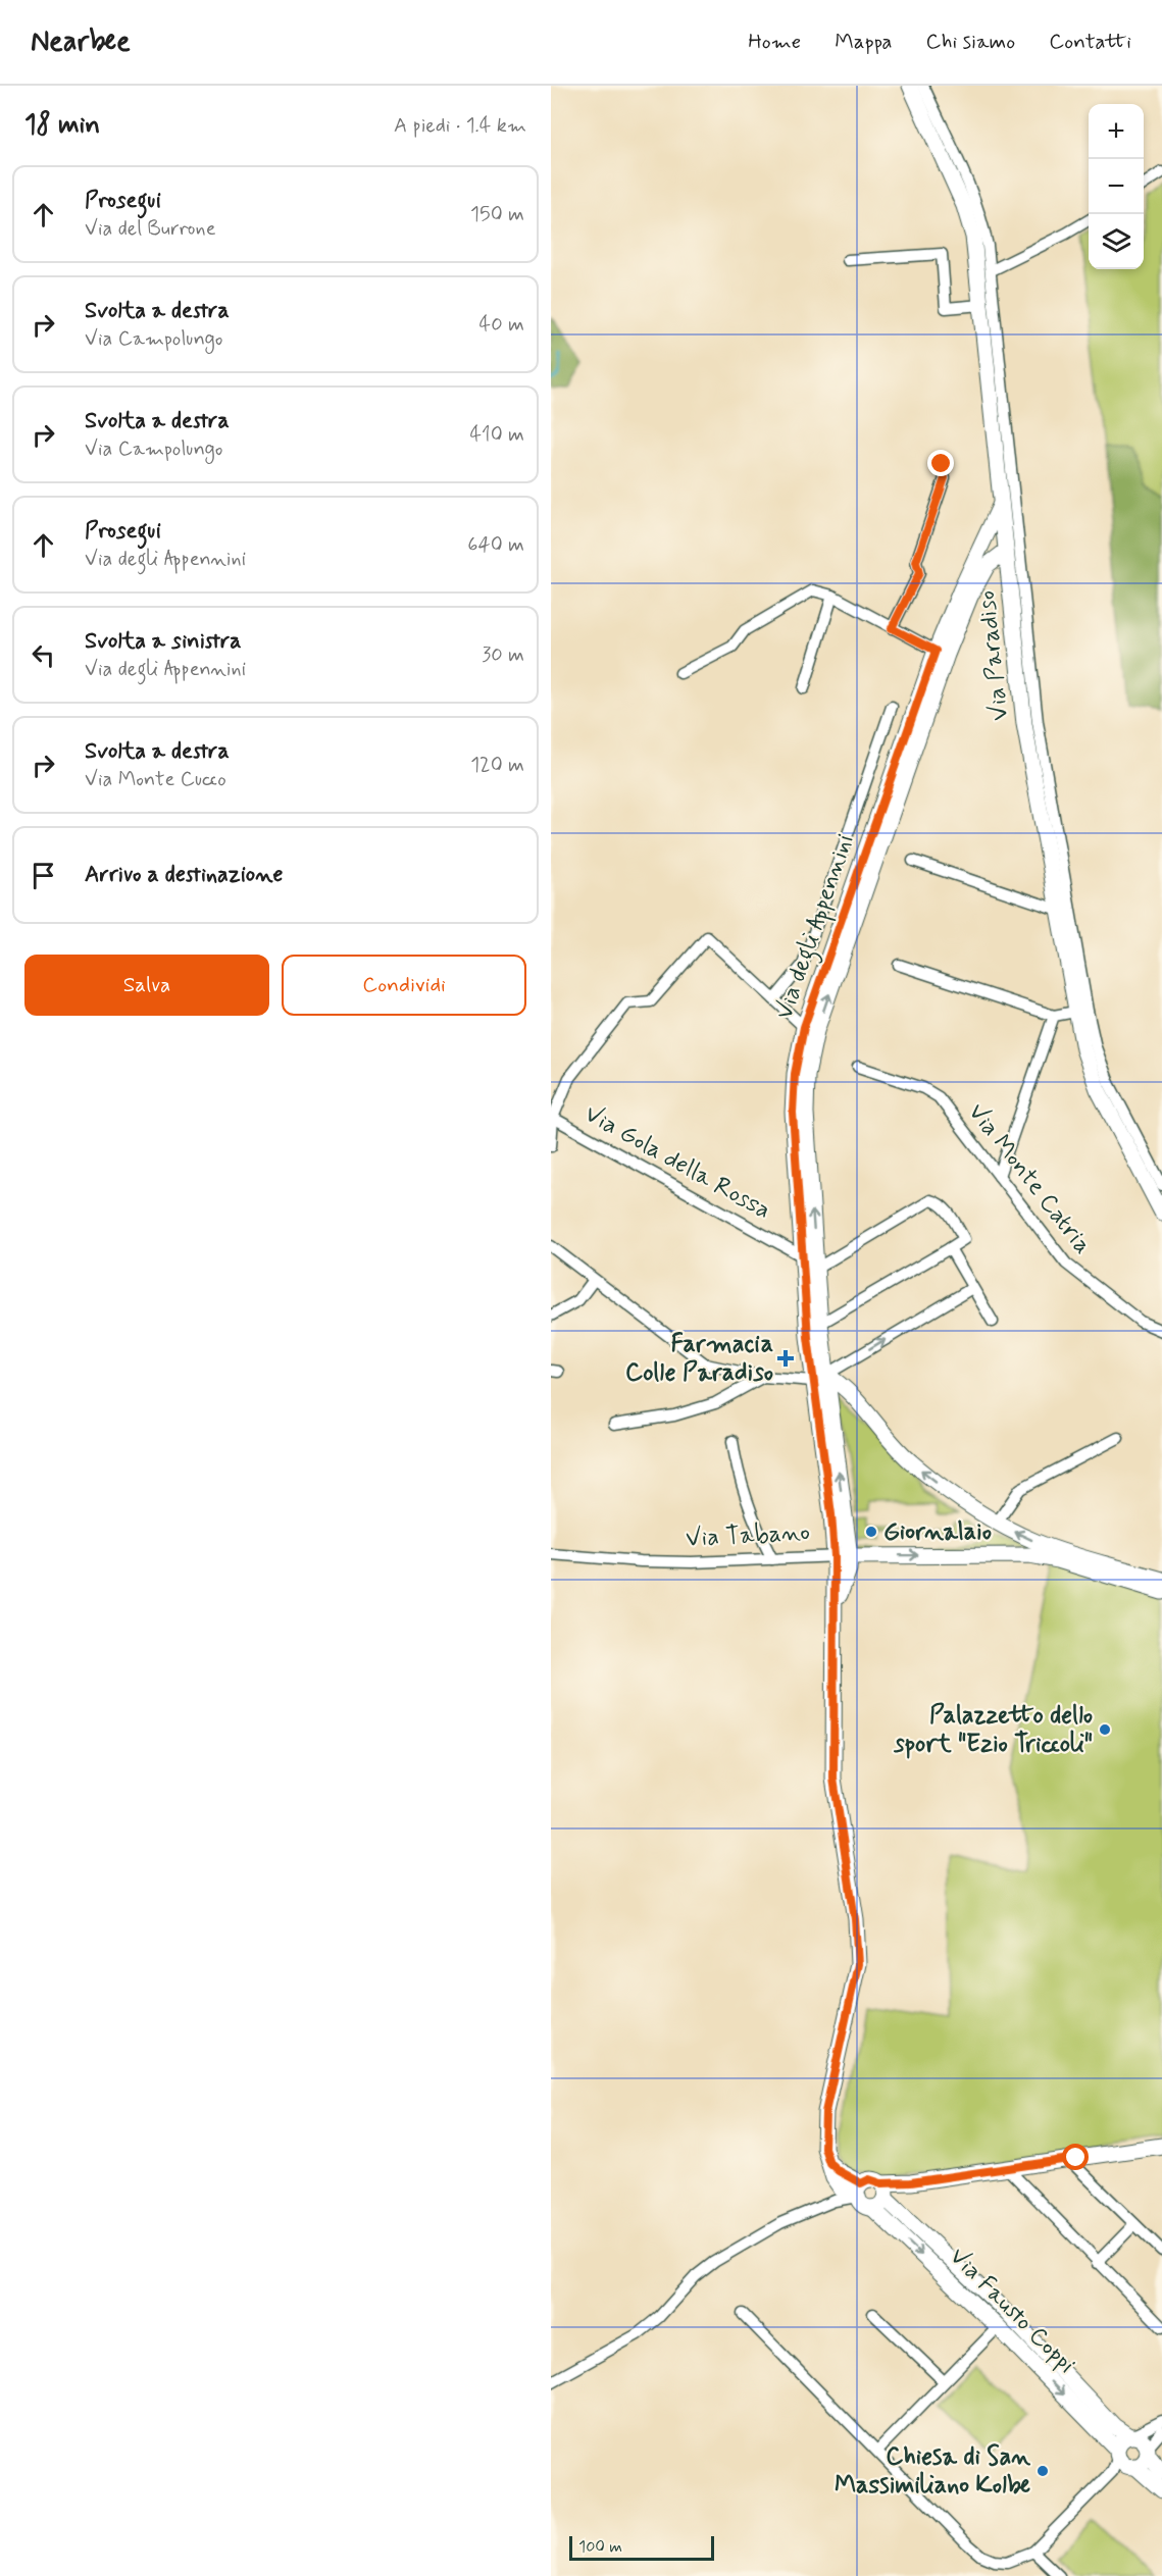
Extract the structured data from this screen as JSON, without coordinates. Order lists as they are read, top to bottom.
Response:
{
  "streets": {
    "street": [
      "Via Paradiso",
      "Via degli Appennini",
      "Via Gola della Rossa",
      "Via Monte Catria",
      "Via Tabano",
      "Via Fausto Coppi"
    ]
  },
  "crossings": [
    ["Via Paradiso", "Via degli Appennini"],
    ["Via degli Appennini", "Via Gola della Rossa"],
    ["Via degli Appennini", "Via Tabano"]
  ],
  "places": {
    "health": ["Farmacia Colle Paradiso"],
    "other": ["Giornalaio", "Palazzetto dello sport \"Ezio Triccoli\"", "Chiesa di San Massimiliano Kolbe"]
  },
  "scale_bar": "100 m",
  "page": {
    "header": "Nearbee",
    "nav": [
      "Home",
      "Mappa",
      "Chi siamo",
      "Contatti"
    ],
    "heading": ["18 min", "A piedi · 1.4 km"],
    "map_buttons": ["+", "−"],
    "list": [
      ["Prosegui", "Via del Burrone", "150 m"],
      ["Svolta a destra", "Via Campolungo", "40 m"],
      ["Svolta a destra", "Via Campolungo", "410 m"],
      ["Prosegui", "Via degli Appennini", "640 m"],
      ["Svolta a sinistra", "Via degli Appennini", "30 m"],
      ["Svolta a destra", "Via Monte Cucco", "120 m"],
      "Arrivo a destinazione"
    ],
    "buttons": ["Salva", "Condividi"],
    "scale": "100 m"
  }
}
